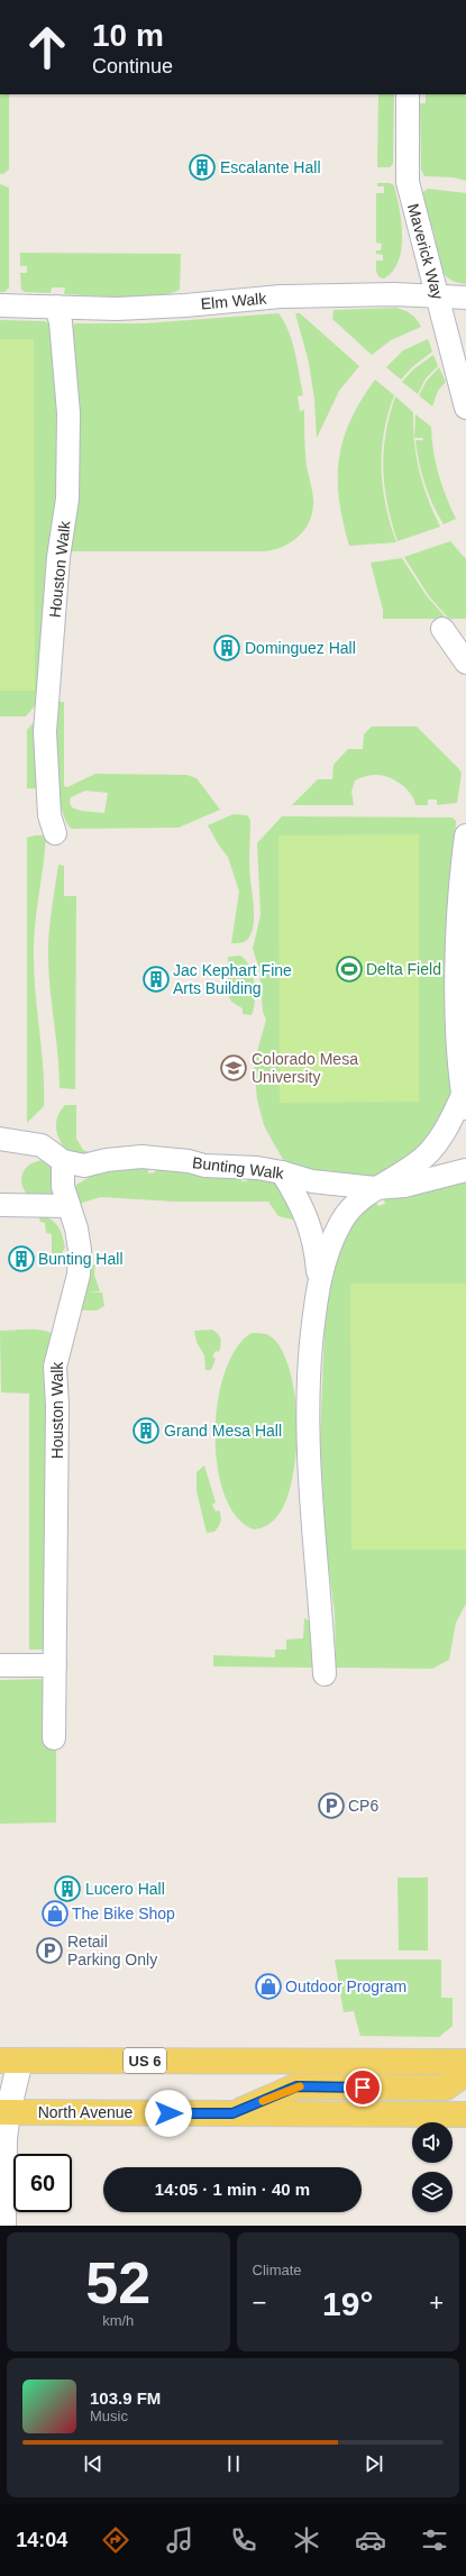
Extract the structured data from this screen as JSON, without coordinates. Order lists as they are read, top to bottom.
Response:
{
  "streets": {
    "main road": ["US 6", "North Avenue"],
    "street": [
      "Maverick Way",
      "Elm Walk",
      "Houston Walk",
      "Bunting Walk"
    ]
  },
  "crossings": [
    ["Maverick Way", "Elm Walk"],
    ["Elm Walk", "Houston Walk"],
    ["Houston Walk", "Bunting Walk"]
  ],
  "places": {
    "building": [
      "Escalante Hall",
      "Dominguez Hall",
      "Jac Kephart Fine Arts Building",
      "Bunting Hall",
      "Grand Mesa Hall",
      "Lucero Hall"
    ],
    "sports": ["Delta Field"],
    "school or university": ["Colorado Mesa University"],
    "parking": ["CP6", "Retail Parking Only"],
    "shop": ["The Bike Shop", "Outdoor Program"]
  },
  "page": {
    "turn": ["10 m", "Continue"],
    "limit": "60",
    "trip": "14:05 · 1 min · 40 m",
    "tile": [
      ["52", "km/h"],
      "Climate"
    ],
    "heat": ["−", "19°", "+"],
    "song": ["103.9 FM", "Music"],
    "tabs": "14:04"
  }
}
